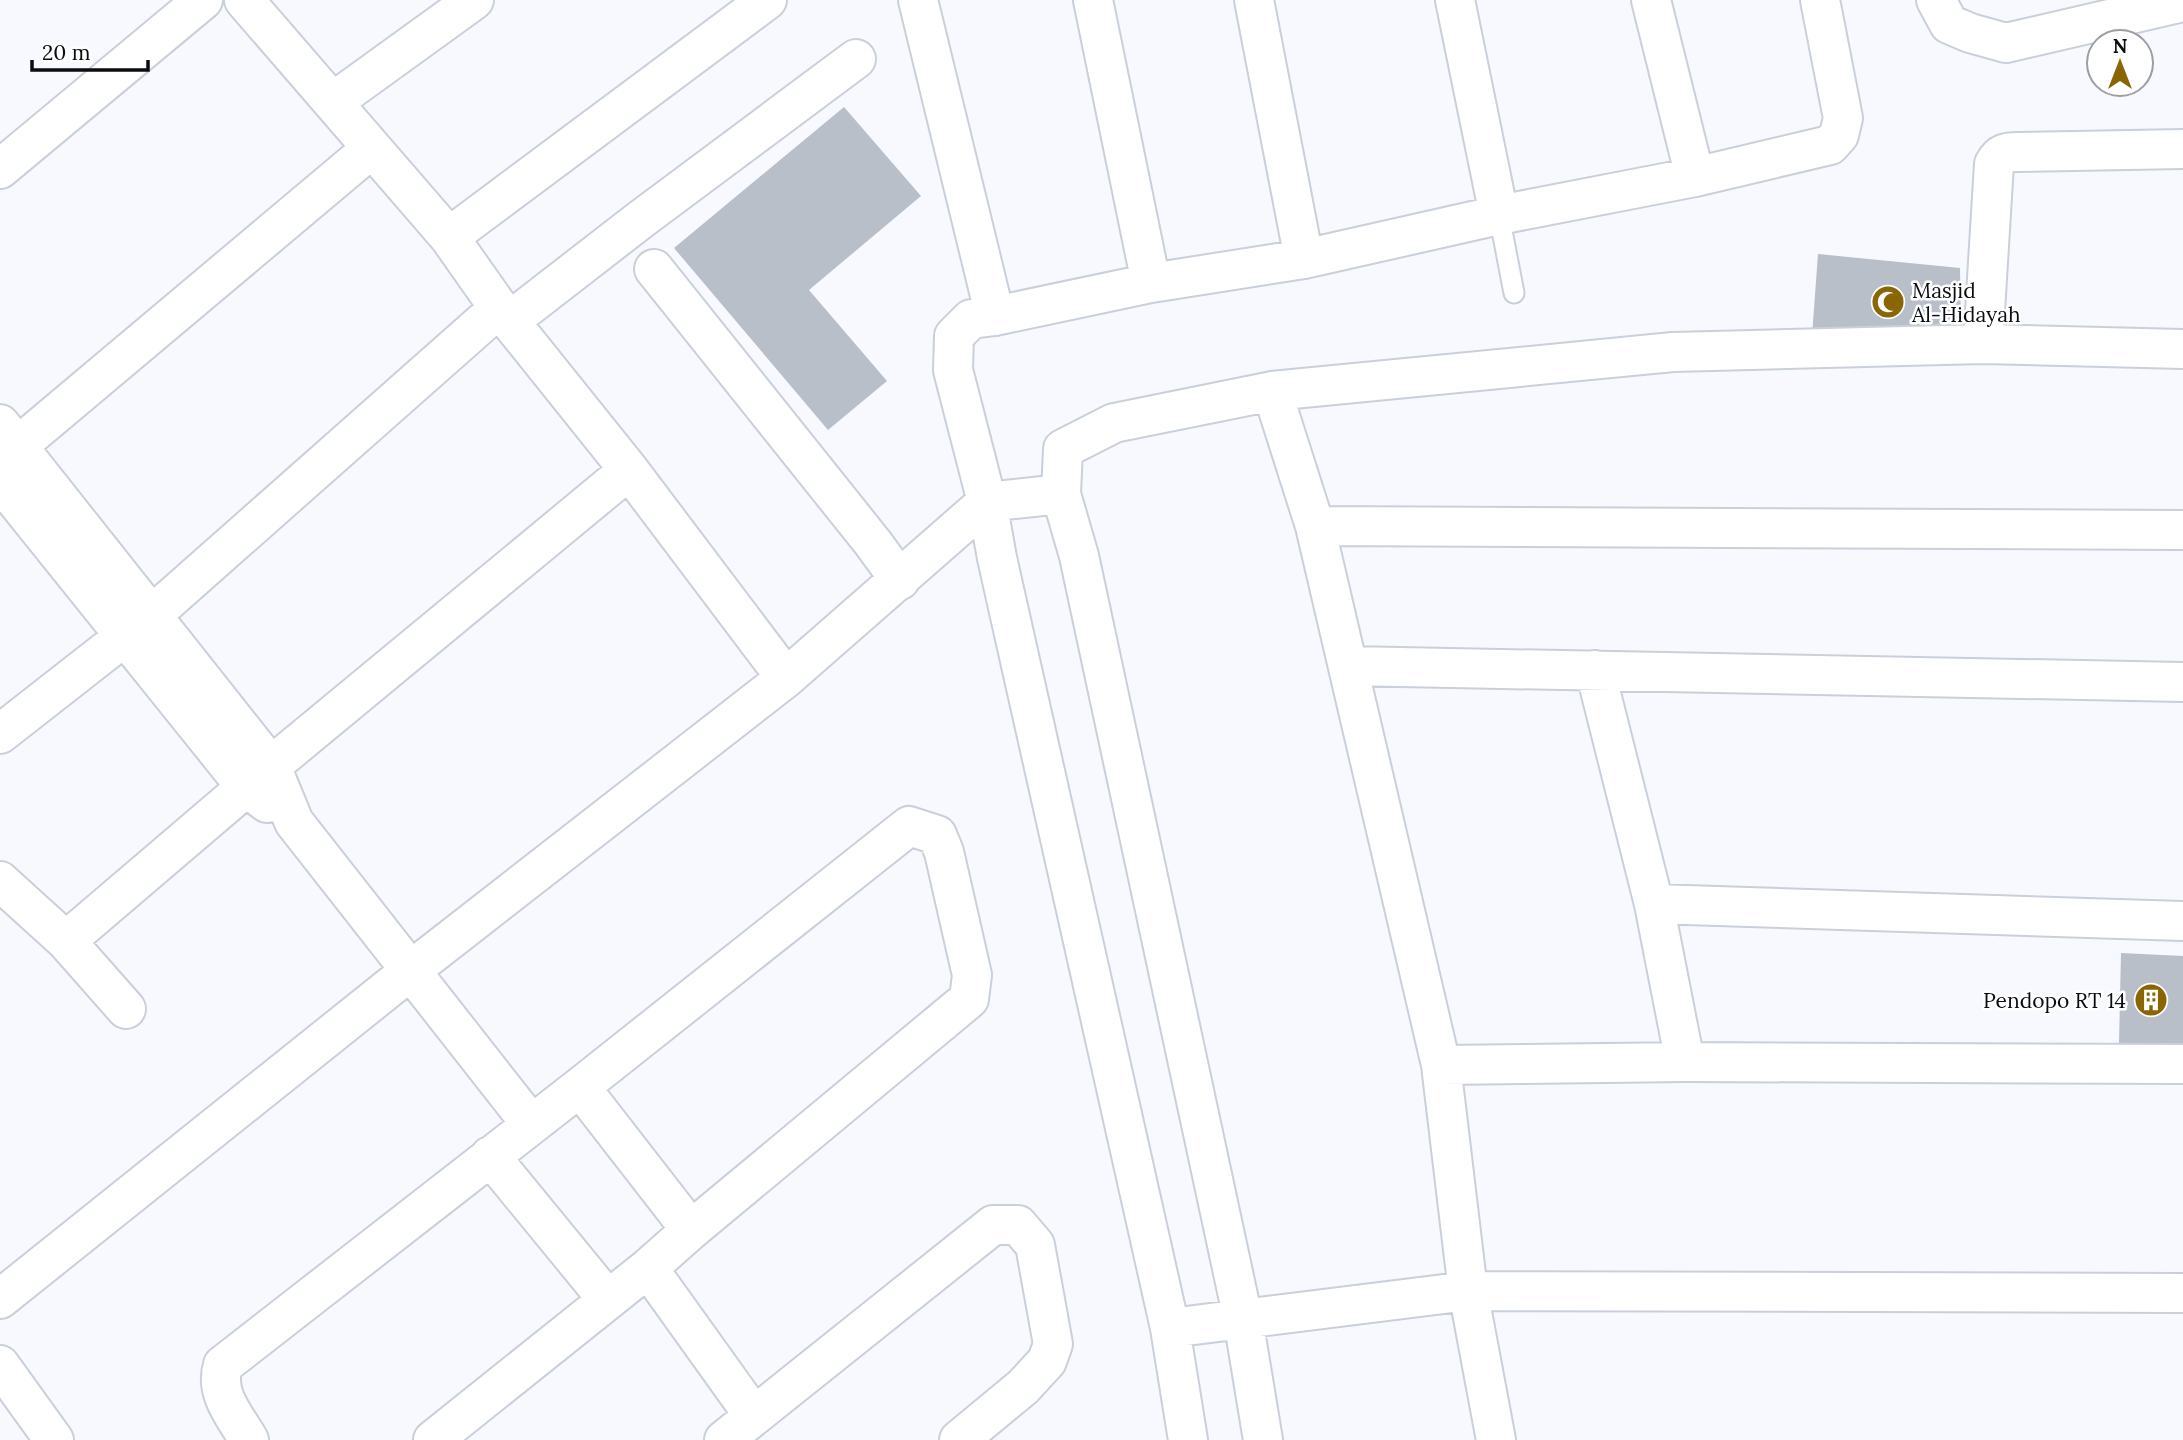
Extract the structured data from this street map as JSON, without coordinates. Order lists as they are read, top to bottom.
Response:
{
  "places": {
    "mosque": ["Masjid Al-Hidayah"],
    "building": ["Pendopo RT 14"]
  },
  "scale_bar": "20 m",
  "north": "top"
}
